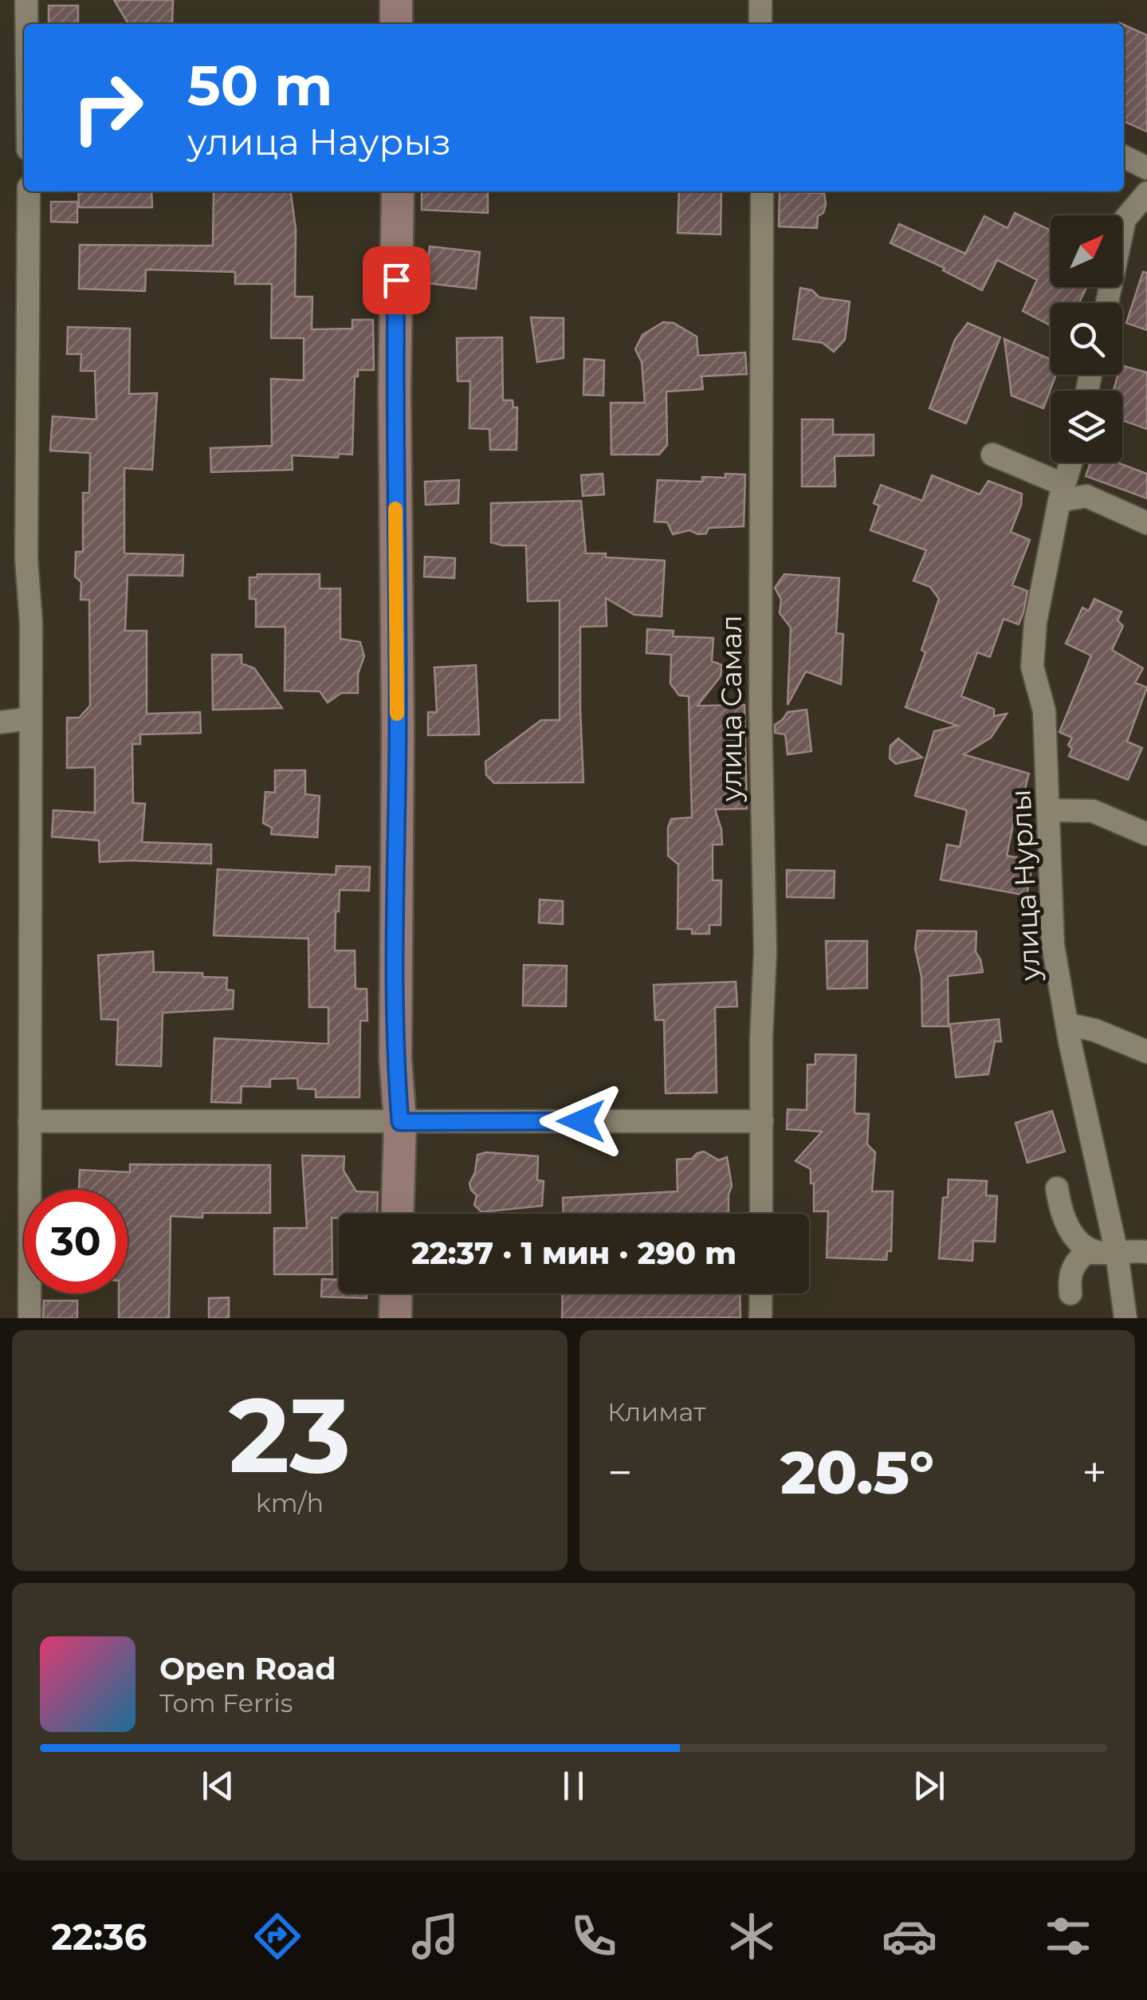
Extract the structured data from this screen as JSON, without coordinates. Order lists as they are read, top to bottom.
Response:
{
  "streets": {
    "street": ["улица Самал", "улица Нурлы"]
  },
  "north": "top right",
  "page": {
    "turn": ["50 m", "улица Наурыз"],
    "limit": "30",
    "trip": "22:37 · 1 мин · 290 m",
    "tile": [
      ["23", "km/h"],
      "Климат"
    ],
    "heat": ["−", "20.5°", "+"],
    "song": ["Open Road", "Tom Ferris"],
    "tabs": "22:36"
  }
}
